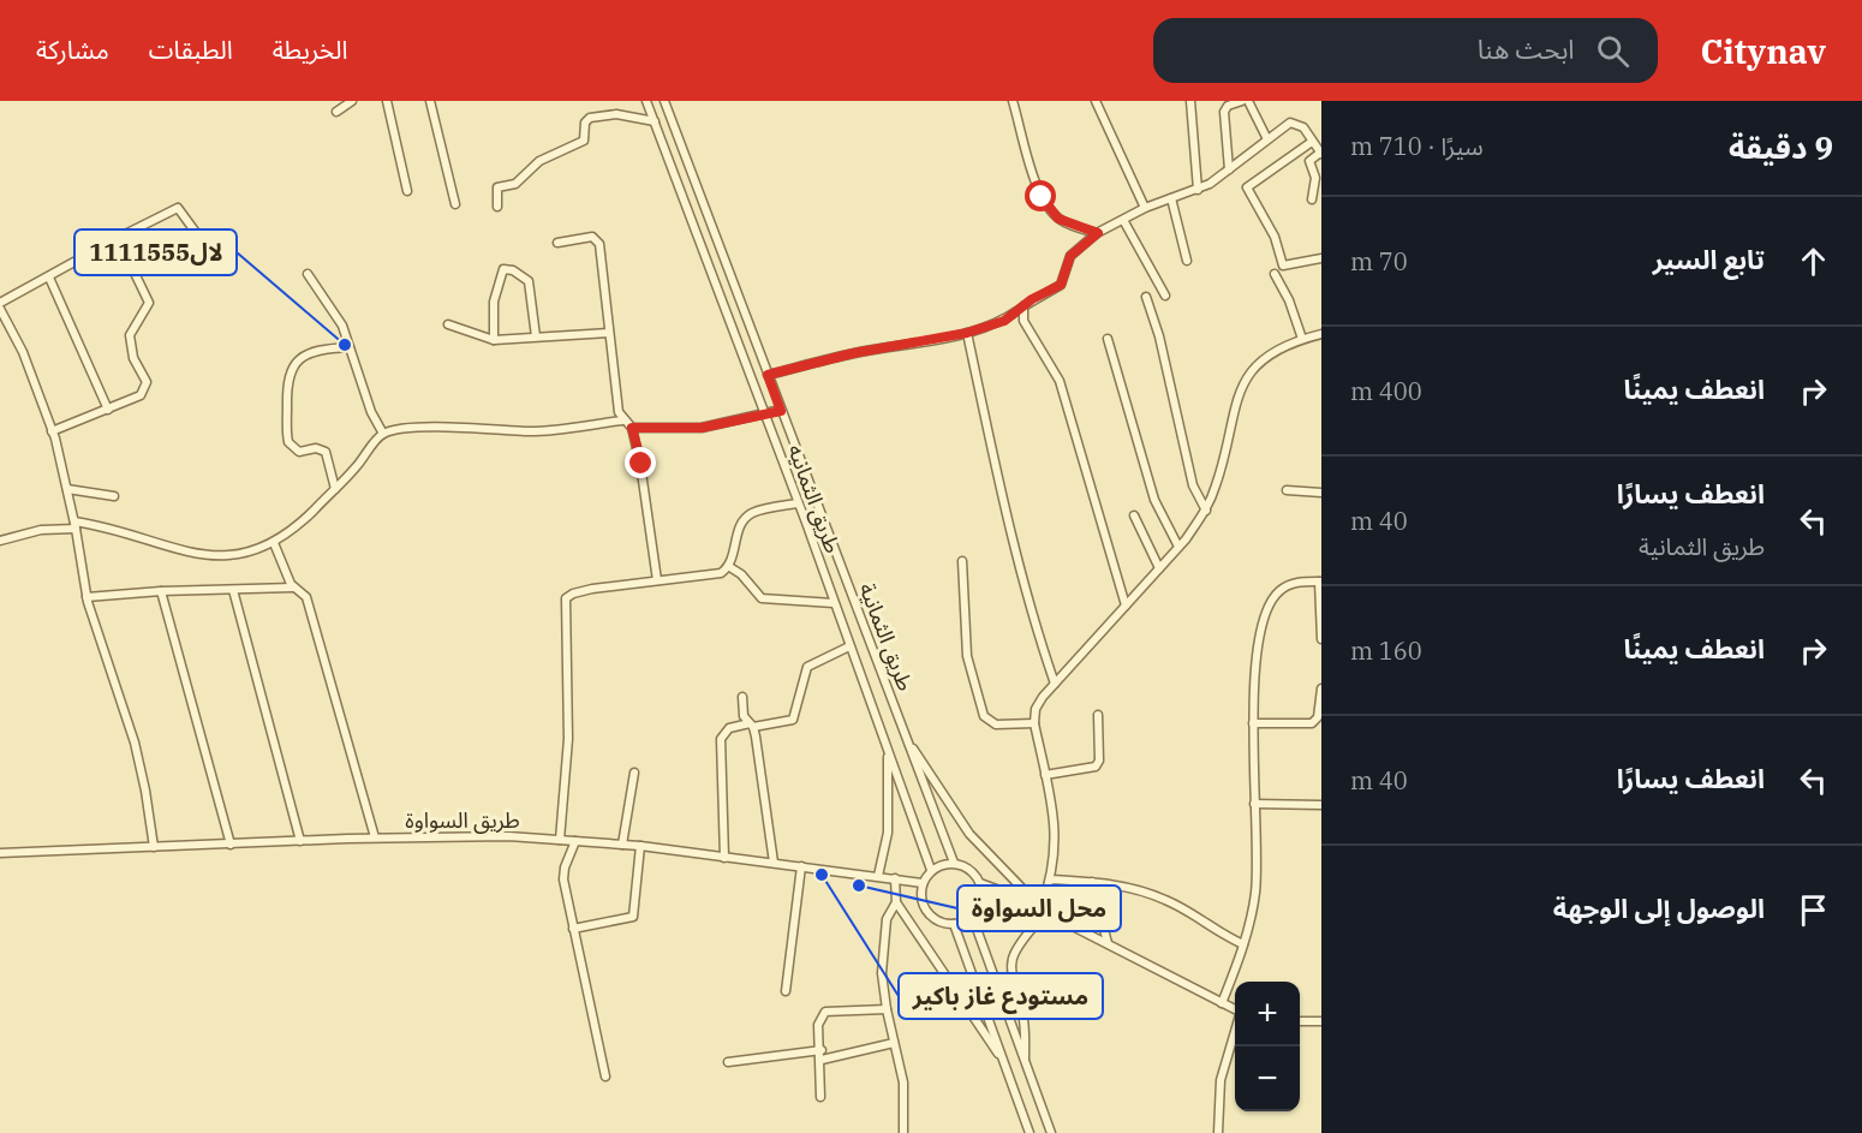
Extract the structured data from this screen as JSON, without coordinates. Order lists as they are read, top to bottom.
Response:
{
  "streets": {
    "street": ["طريق الثمانيه", "طريق الثمانية", "طريق السواوة"]
  },
  "crossings": [
    ["طريق الثمانيه", "طريق الثمانية"],
    ["طريق الثمانيه", "طريق السواوة"],
    ["طريق الثمانية", "طريق السواوة"]
  ],
  "places": ["1111555لال", "مستودع غاز باكير", "محل السواوة"],
  "page": {
    "header": "Citynav",
    "search": "ابحث هنا",
    "nav": ["الخريطة", "الطبقات", "مشاركة"],
    "heading": ["9 دقيقة", "سيرًا · 710 m"],
    "list": [
      ["تابع السير", "70 m"],
      ["انعطف يمينًا", "400 m"],
      ["انعطف يسارًا", "طريق الثمانية", "40 m"],
      ["انعطف يمينًا", "160 m"],
      ["انعطف يسارًا", "40 m"],
      "الوصول إلى الوجهة"
    ],
    "map_buttons": ["+", "−"]
  }
}
